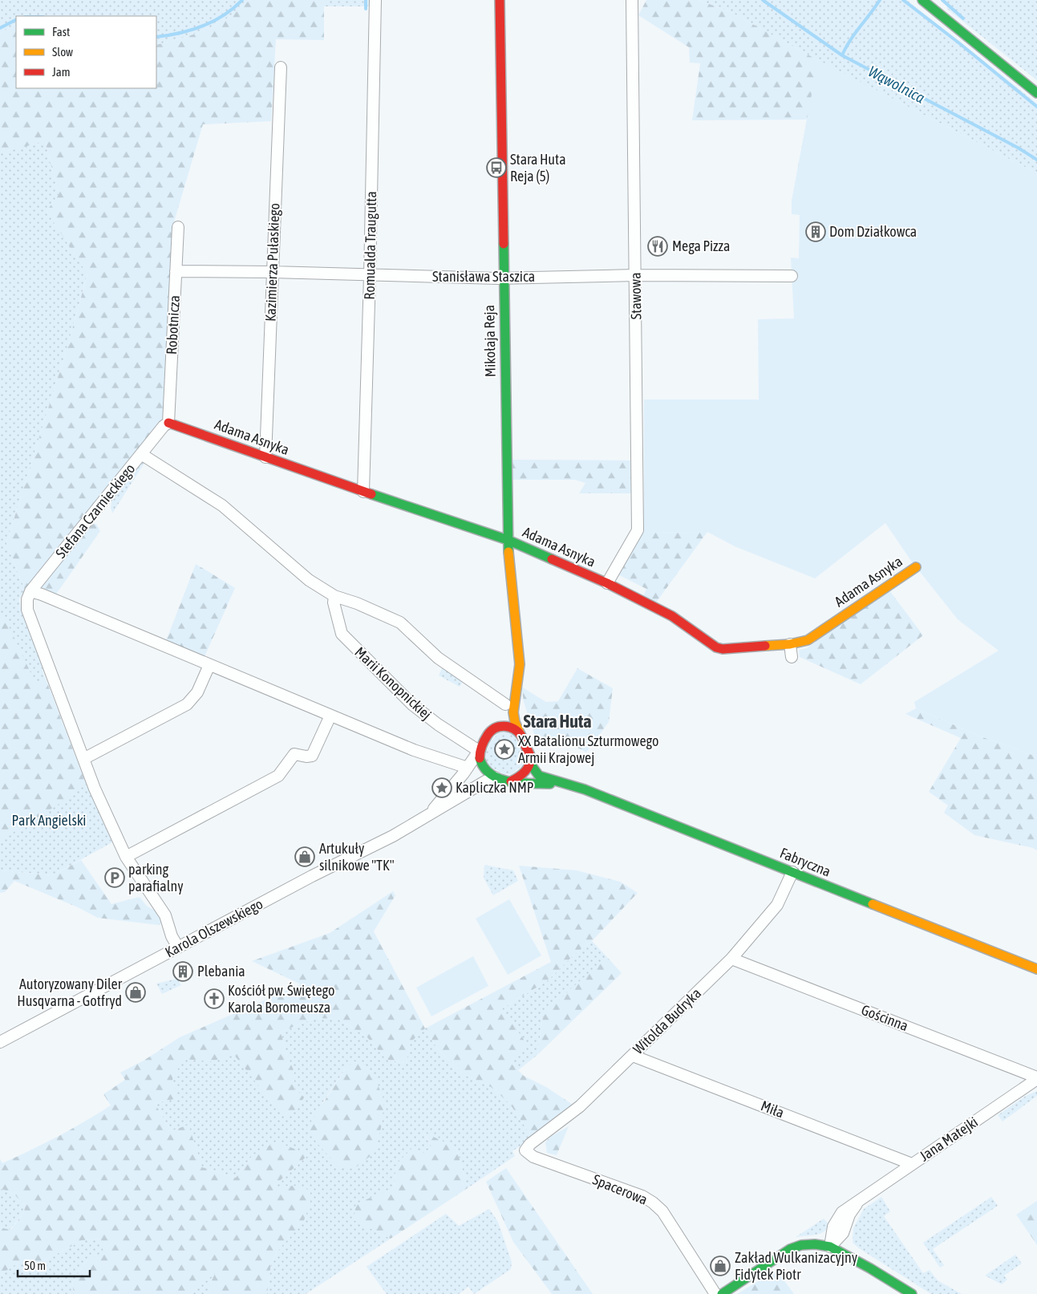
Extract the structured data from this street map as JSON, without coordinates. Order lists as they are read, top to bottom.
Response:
{
  "streets": {
    "street": [
      "Romualda Traugutta",
      "Kazimierza Pułaskiego",
      "Stanisława Staszica",
      "Stawowa",
      "Robotnicza",
      "Mikołaja Reja",
      "Adama Asnyka",
      "Stefana Czarnieckiego",
      "Marii Konopnickiej",
      "Fabryczna",
      "Karola Olszewskiego",
      "Gościnna",
      "Witolda Budryka",
      "Miła",
      "Jana Matejki",
      "Spacerowa"
    ]
  },
  "crossings": [
    ["Romualda Traugutta", "Stanisława Staszica"],
    ["Romualda Traugutta", "Adama Asnyka"],
    ["Kazimierza Pułaskiego", "Stanisława Staszica"],
    ["Kazimierza Pułaskiego", "Adama Asnyka"],
    ["Stanisława Staszica", "Stawowa"],
    ["Stanisława Staszica", "Robotnicza"],
    ["Stanisława Staszica", "Mikołaja Reja"],
    ["Stawowa", "Adama Asnyka"],
    ["Robotnicza", "Adama Asnyka"],
    ["Mikołaja Reja", "Adama Asnyka"],
    ["Mikołaja Reja", "Stefana Czarnieckiego"],
    ["Stefana Czarnieckiego", "Marii Konopnickiej"],
    ["Marii Konopnickiej", "Fabryczna"],
    ["Marii Konopnickiej", "Karola Olszewskiego"],
    ["Fabryczna", "Karola Olszewskiego"],
    ["Fabryczna", "Witolda Budryka"],
    ["Gościnna", "Witolda Budryka"],
    ["Gościnna", "Jana Matejki"],
    ["Witolda Budryka", "Miła"],
    ["Witolda Budryka", "Spacerowa"],
    ["Miła", "Jana Matejki"]
  ],
  "districts": ["Stara Huta"],
  "water": ["Wąwolnica"],
  "parks": ["Park Angielski"],
  "places": {
    "bus stop": ["Stara Huta Reja (5)"],
    "building": ["Dom Działkowca", "Plebania"],
    "restaurant": ["Mega Pizza"],
    "place": ["XX Batalionu Szturmowego Armii Krajowej", "Kapliczka NMP"],
    "shop": ["Artukuły silnikowe \"TK\"", "Autoryzowany Diler Husqvarna - Gotfryd", "Zakład Wulkanizacyjny Fidytek Piotr"],
    "parking": ["parking parafialny"],
    "church": ["Kościół pw. Świętego Karola Boromeusza"]
  },
  "legend": ["Fast", "Slow", "Jam"],
  "scale_bar": "50 m"
}
